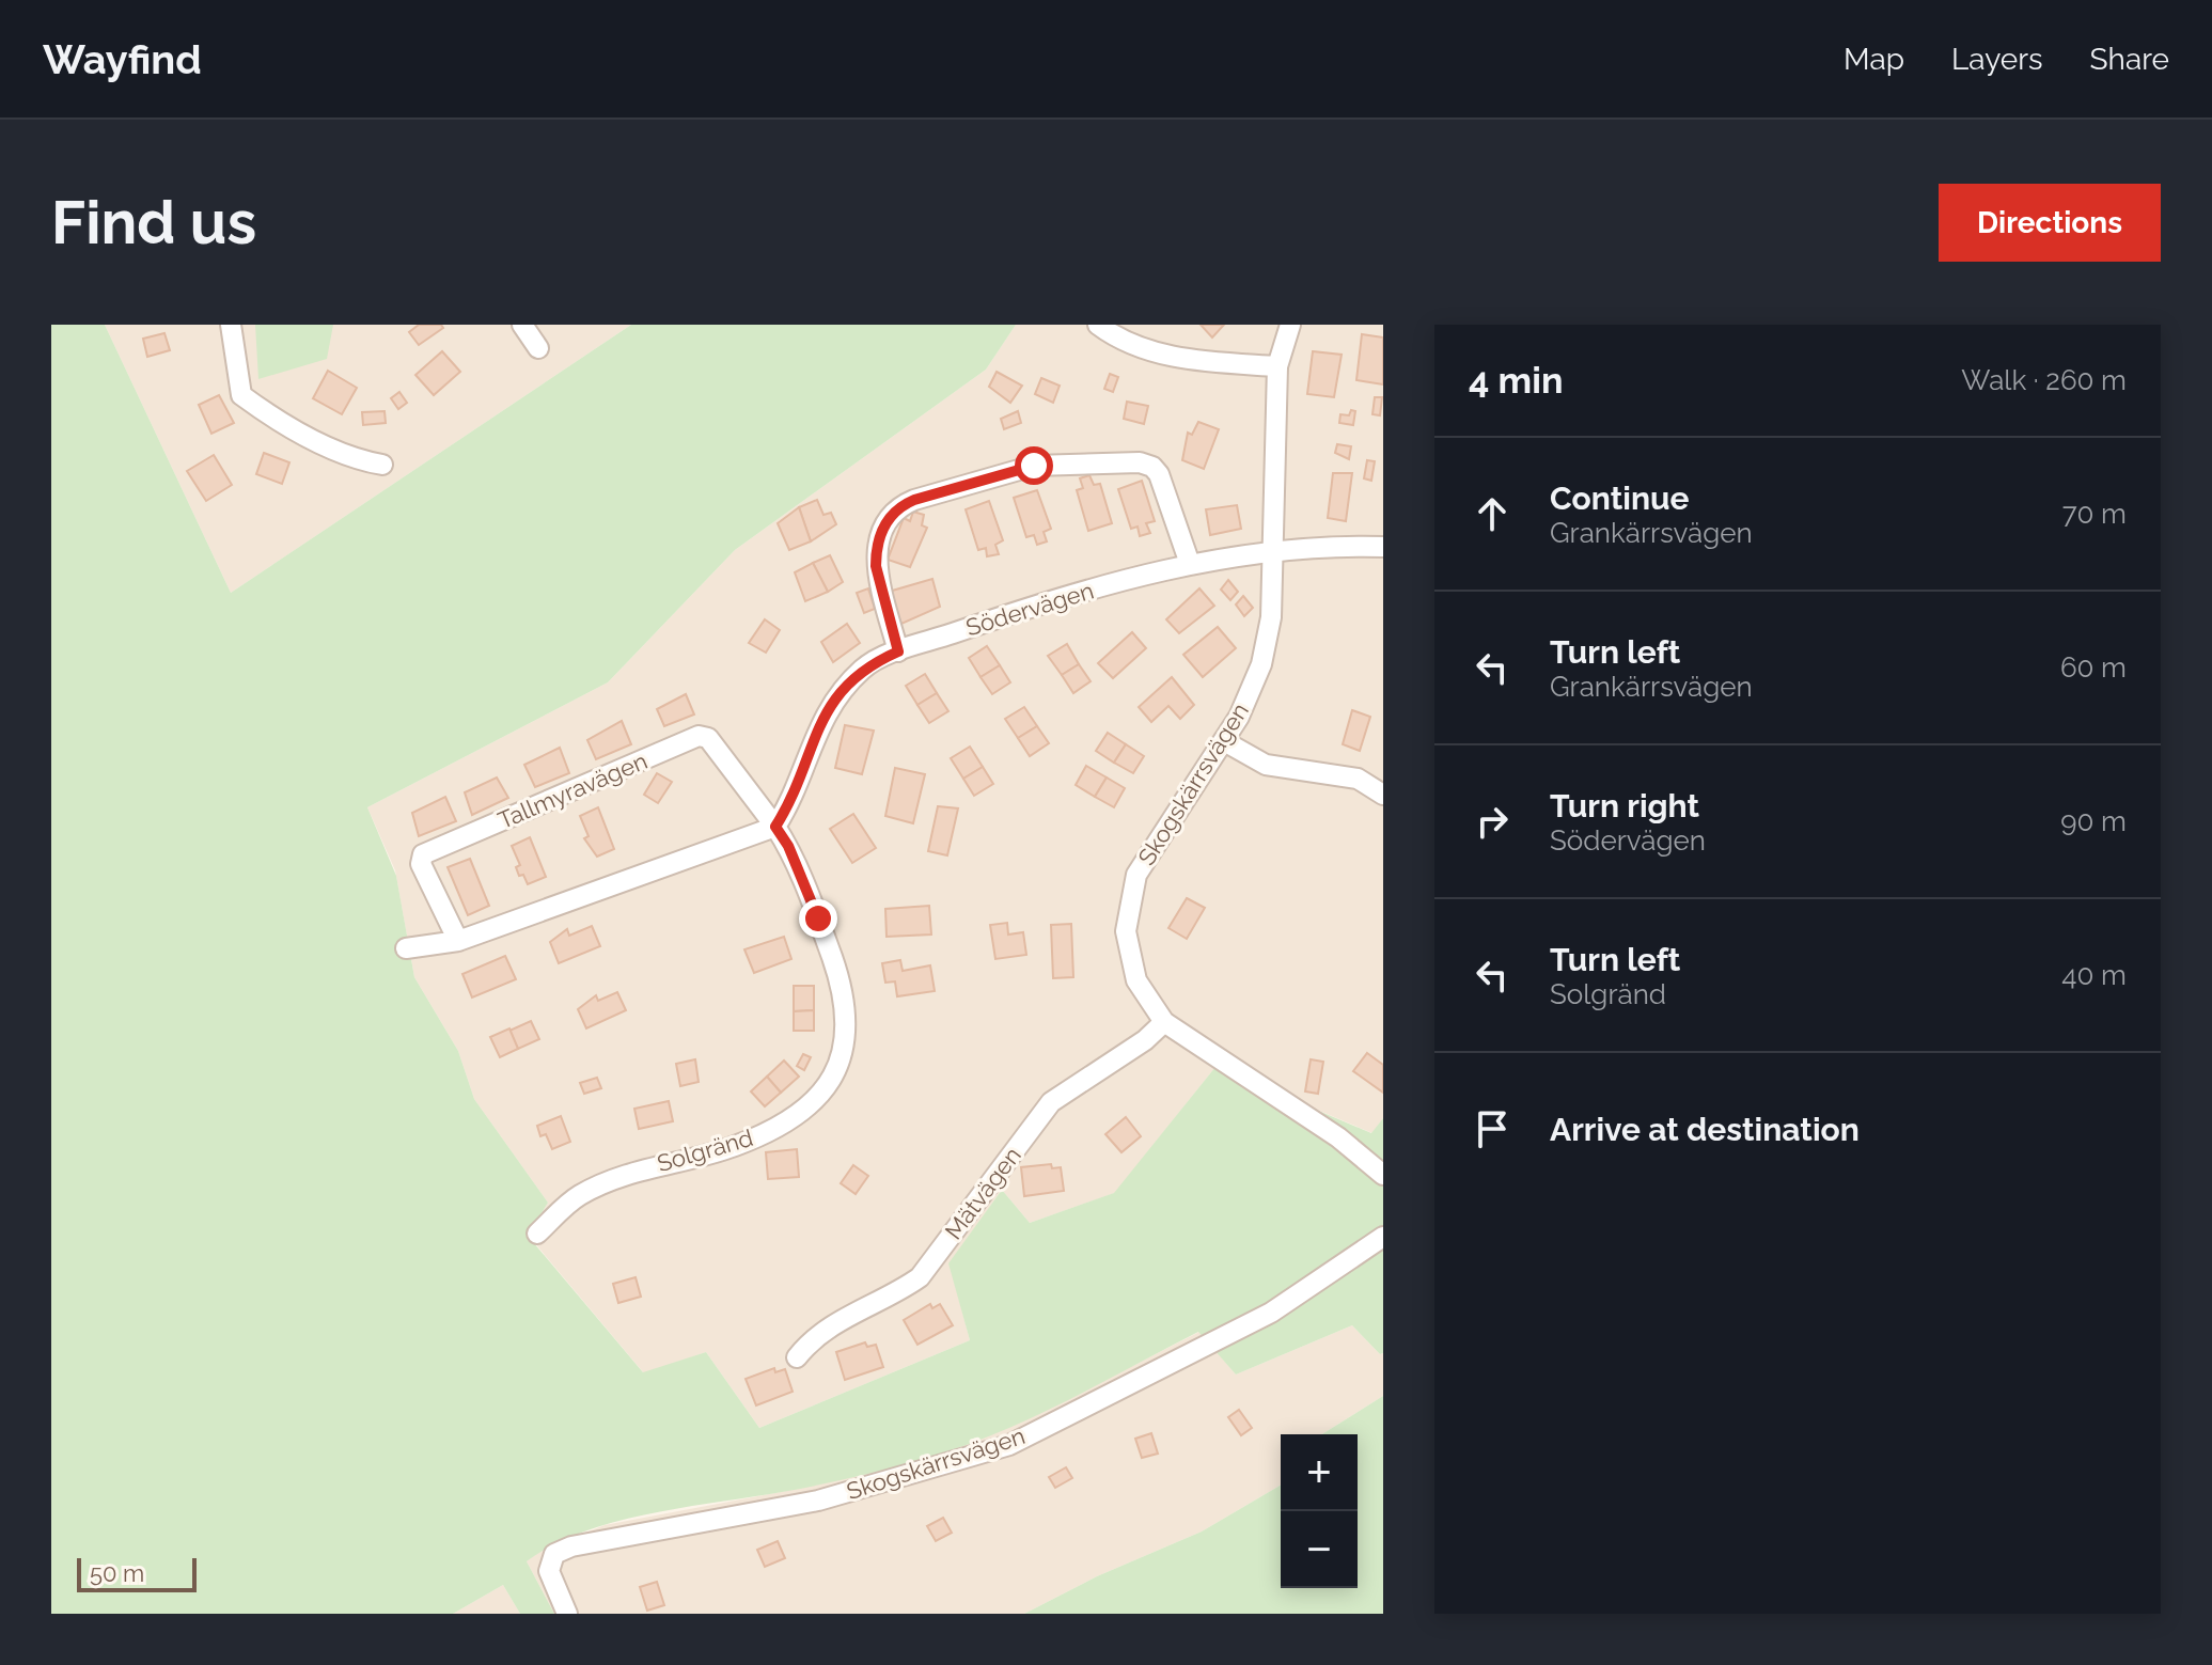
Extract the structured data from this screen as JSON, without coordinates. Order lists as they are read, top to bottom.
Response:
{
  "streets": {
    "street": [
      "Södervägen",
      "Skogskärrsvägen",
      "Tallmyravägen",
      "Solgränd",
      "Mätvägen"
    ]
  },
  "crossings": [
    ["Södervägen", "Skogskärrsvägen"],
    ["Södervägen", "Tallmyravägen"],
    ["Södervägen", "Solgränd"],
    ["Skogskärrsvägen", "Mätvägen"],
    ["Tallmyravägen", "Solgränd"]
  ],
  "scale_bar": "50 m",
  "page": {
    "header": "Wayfind",
    "nav": ["Map", "Layers", "Share"],
    "buttons": "Directions",
    "title": "Find us",
    "heading": ["4 min", "Walk · 260 m"],
    "list": [
      ["Continue", "Grankärrsvägen", "70 m"],
      ["Turn left", "Grankärrsvägen", "60 m"],
      ["Turn right", "Södervägen", "90 m"],
      ["Turn left", "Solgränd", "40 m"],
      "Arrive at destination"
    ],
    "map_buttons": ["+", "−"],
    "scale": "50 m"
  }
}
